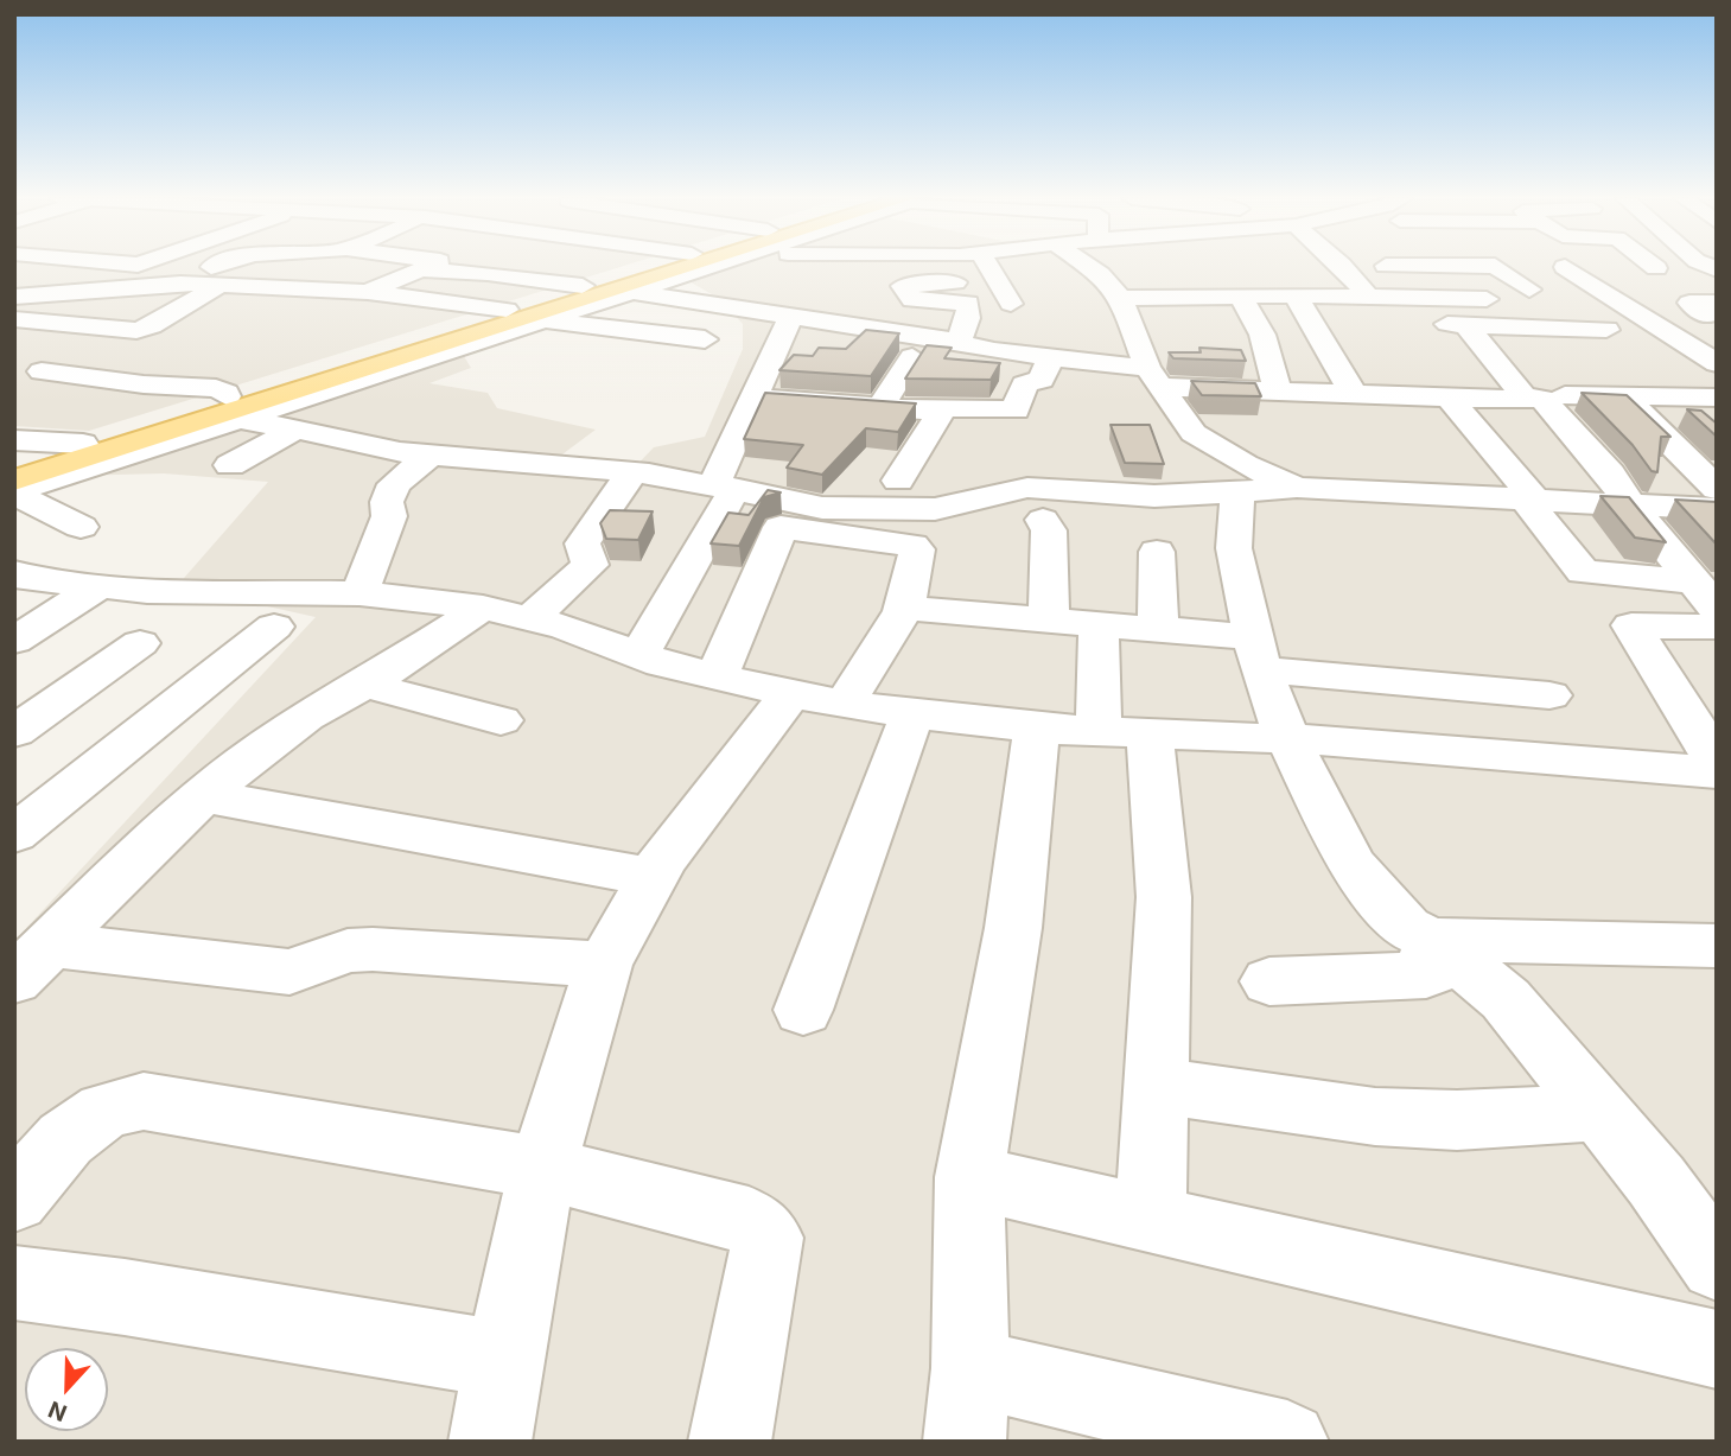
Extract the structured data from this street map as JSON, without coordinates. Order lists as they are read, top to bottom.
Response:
{
  "north": "bottom"
}
